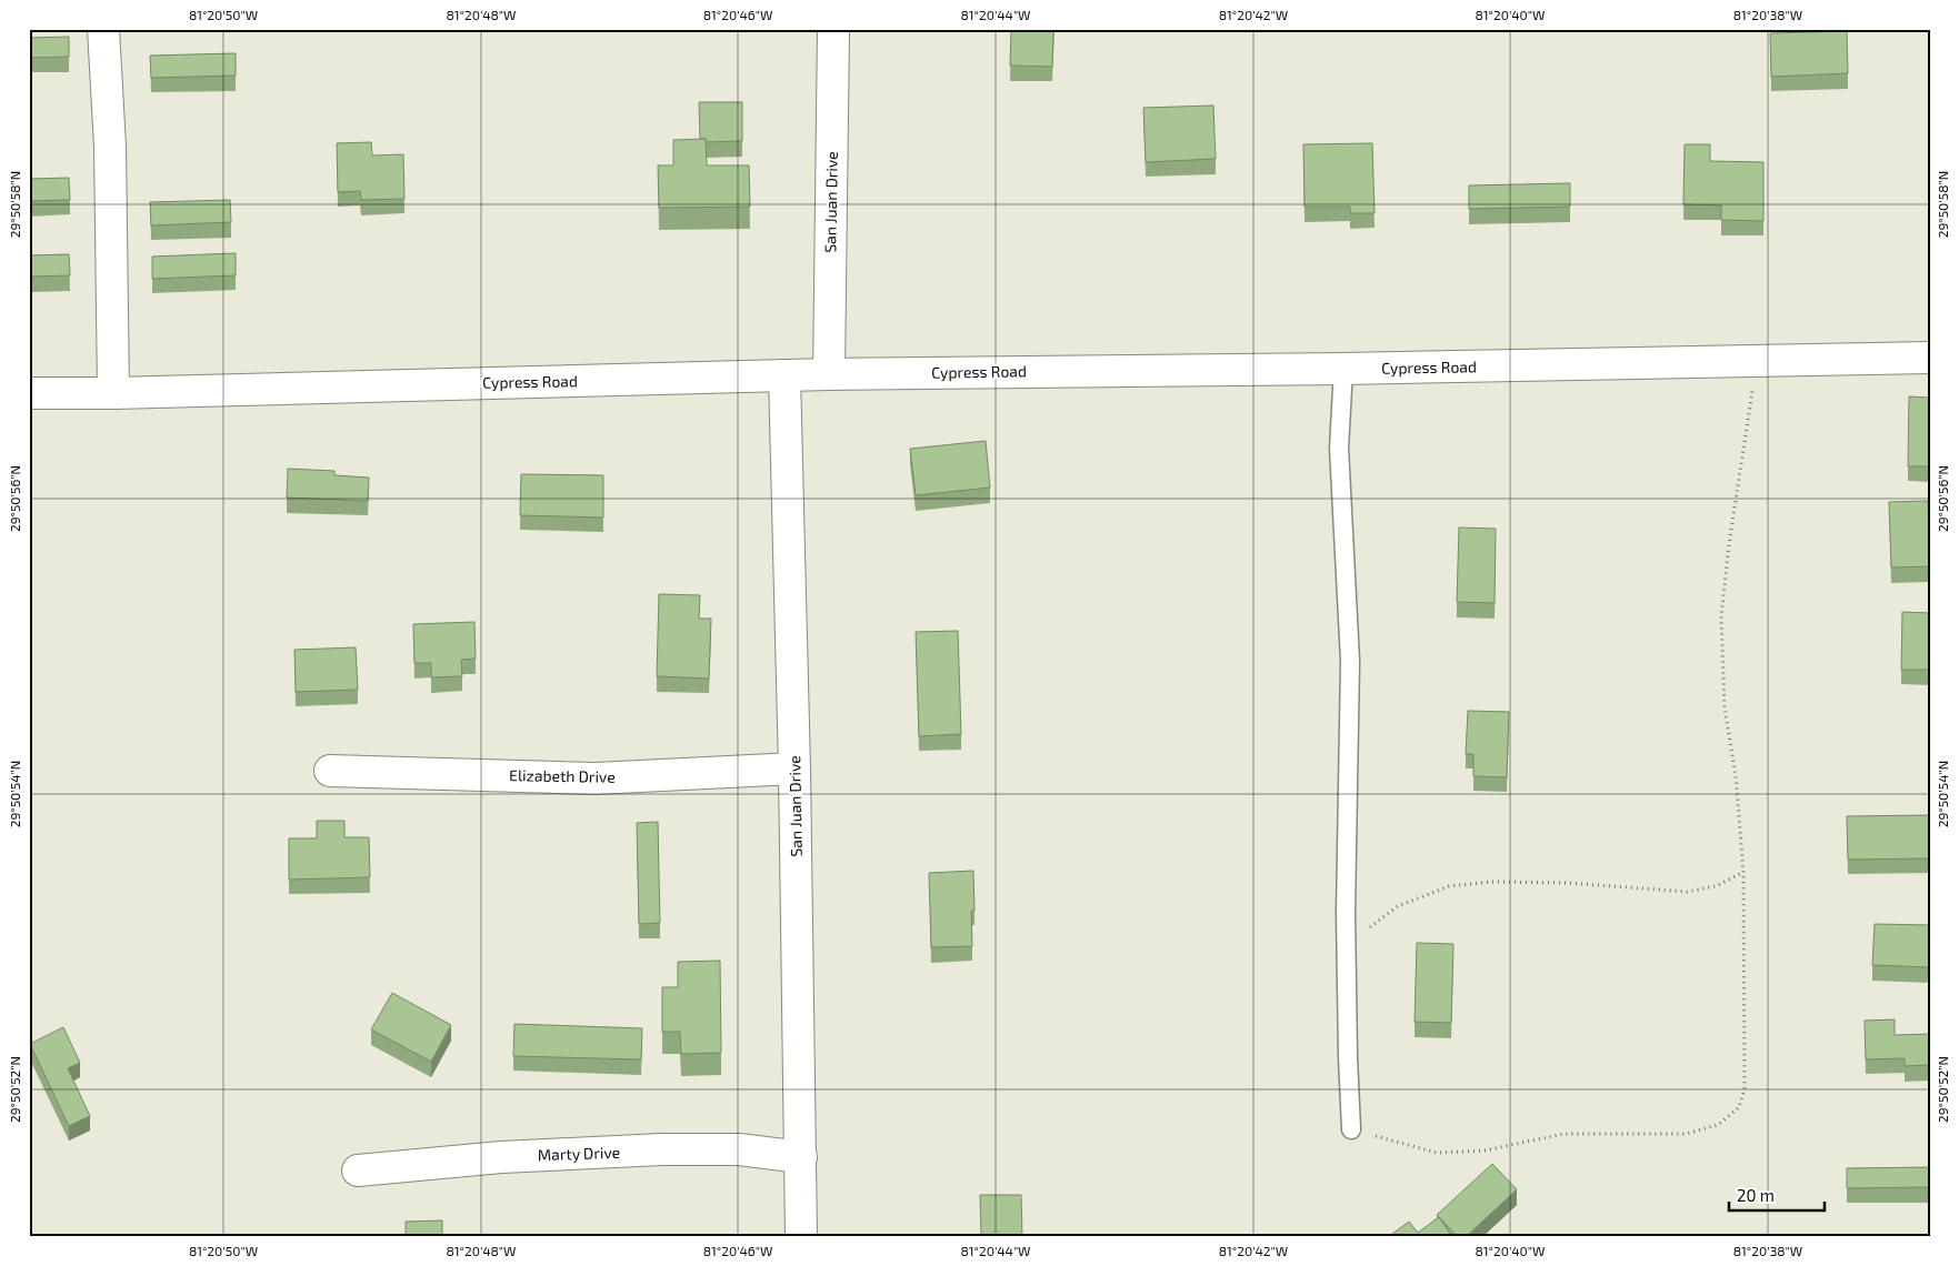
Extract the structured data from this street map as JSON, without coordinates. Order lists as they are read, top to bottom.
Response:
{
  "streets": {
    "street": [
      "San Juan Drive",
      "Cypress Road",
      "Elizabeth Drive",
      "Marty Drive"
    ]
  },
  "crossings": [
    ["San Juan Drive", "Cypress Road"],
    ["San Juan Drive", "Elizabeth Drive"],
    ["San Juan Drive", "Marty Drive"]
  ],
  "scale_bar": "20 m",
  "coordinates": [
    "81°20'50\"W",
    "81°20'48\"W",
    "81°20'46\"W",
    "81°20'44\"W",
    "81°20'42\"W",
    "81°20'40\"W",
    "81°20'38\"W",
    "29°50'58\"N",
    "29°50'56\"N",
    "29°50'54\"N",
    "29°50'52\"N"
  ]
}
